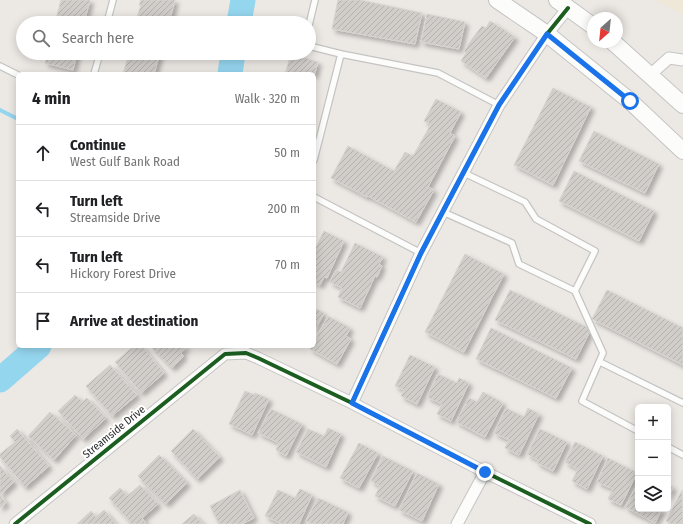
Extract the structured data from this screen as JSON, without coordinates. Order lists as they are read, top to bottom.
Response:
{
  "streets": {
    "street": ["Streamside Drive"]
  },
  "north": "bottom left",
  "page": {
    "search": "Search here",
    "heading": ["4 min", "Walk · 320 m"],
    "list": [
      ["Continue", "West Gulf Bank Road", "50 m"],
      ["Turn left", "Streamside Drive", "200 m"],
      ["Turn left", "Hickory Forest Drive", "70 m"],
      "Arrive at destination"
    ],
    "map_buttons": ["+", "−"]
  }
}
